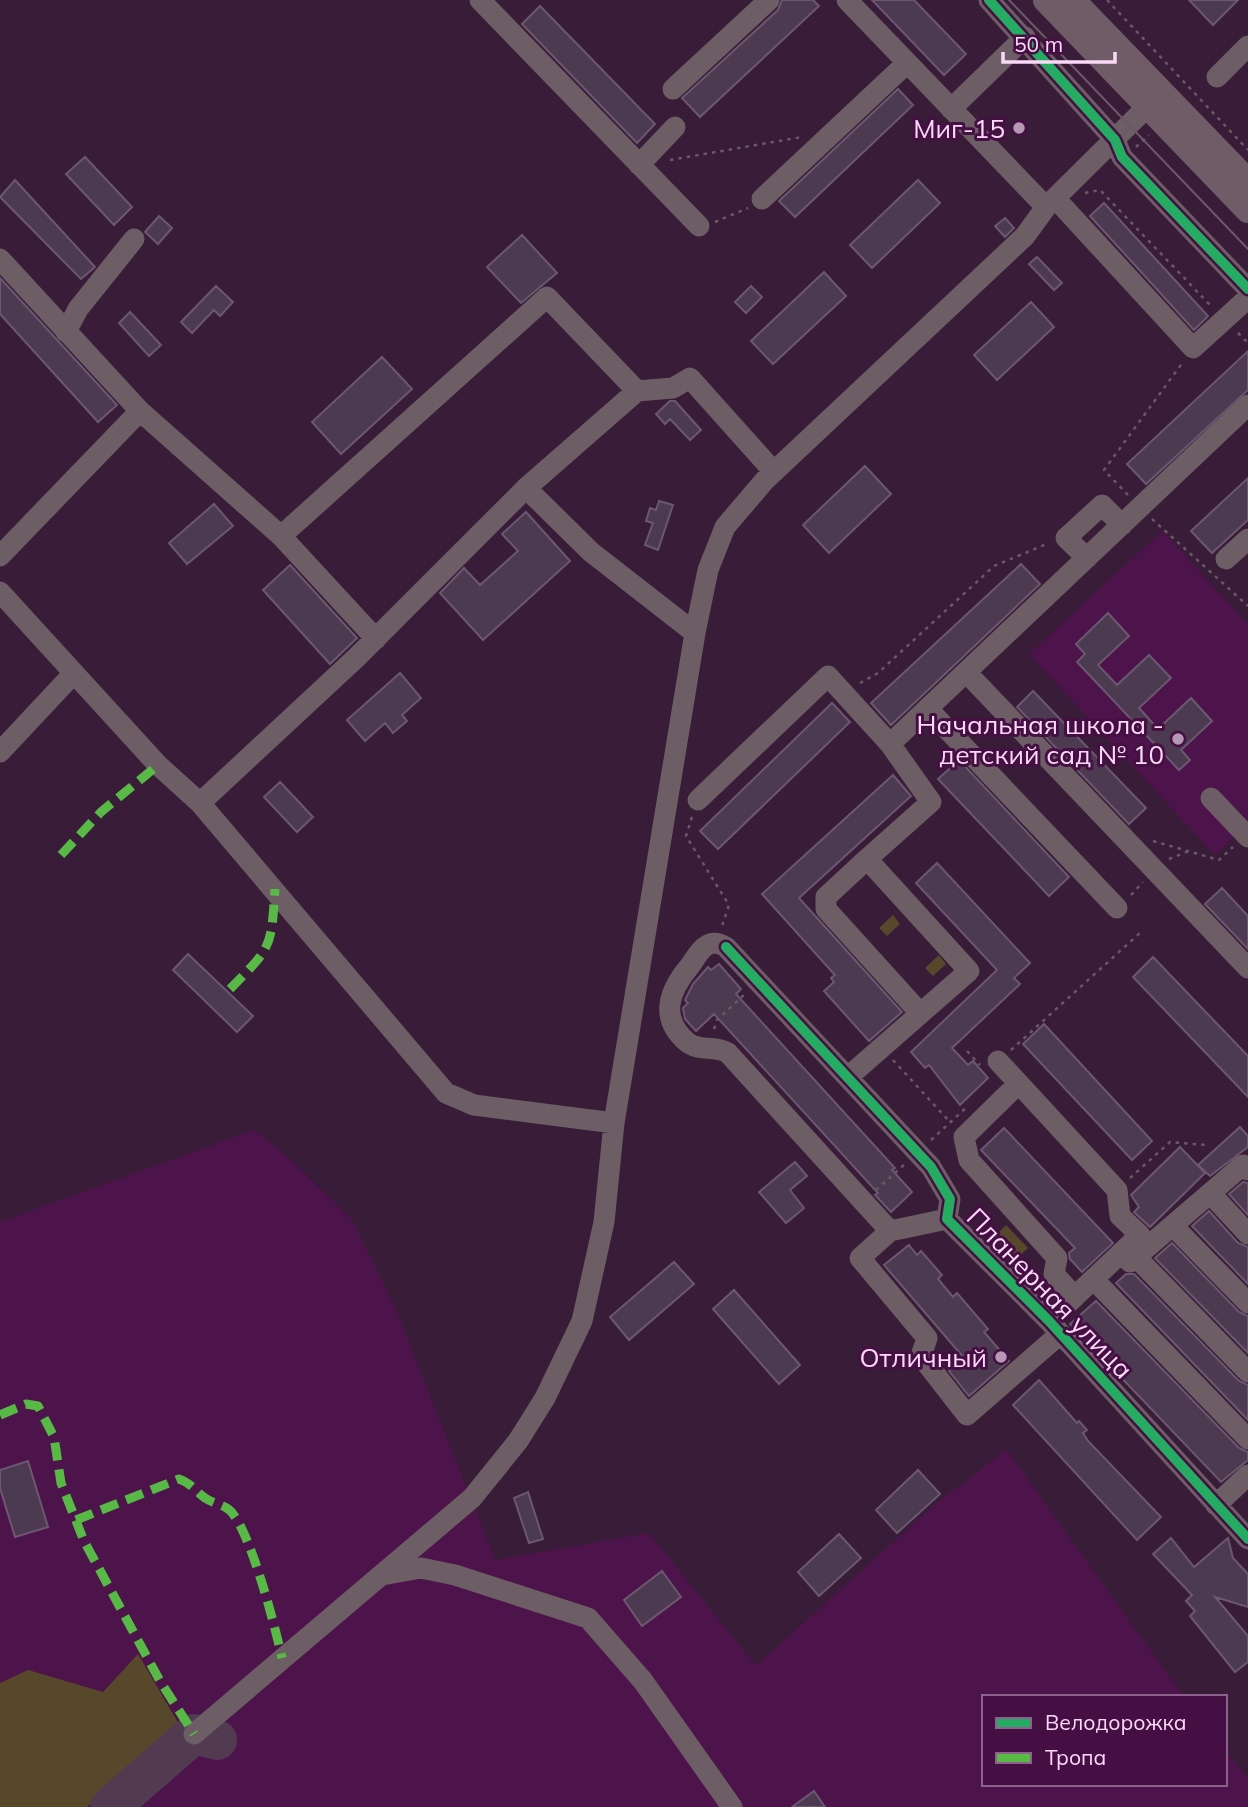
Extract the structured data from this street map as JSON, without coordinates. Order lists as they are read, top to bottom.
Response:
{
  "streets": {
    "street": ["Планерная улица"]
  },
  "places": ["Миг-15", "Начальная школа - детский сад № 10", "Отличный"],
  "legend": ["Велодорожка", "Тропа"],
  "scale_bar": "50 m"
}
